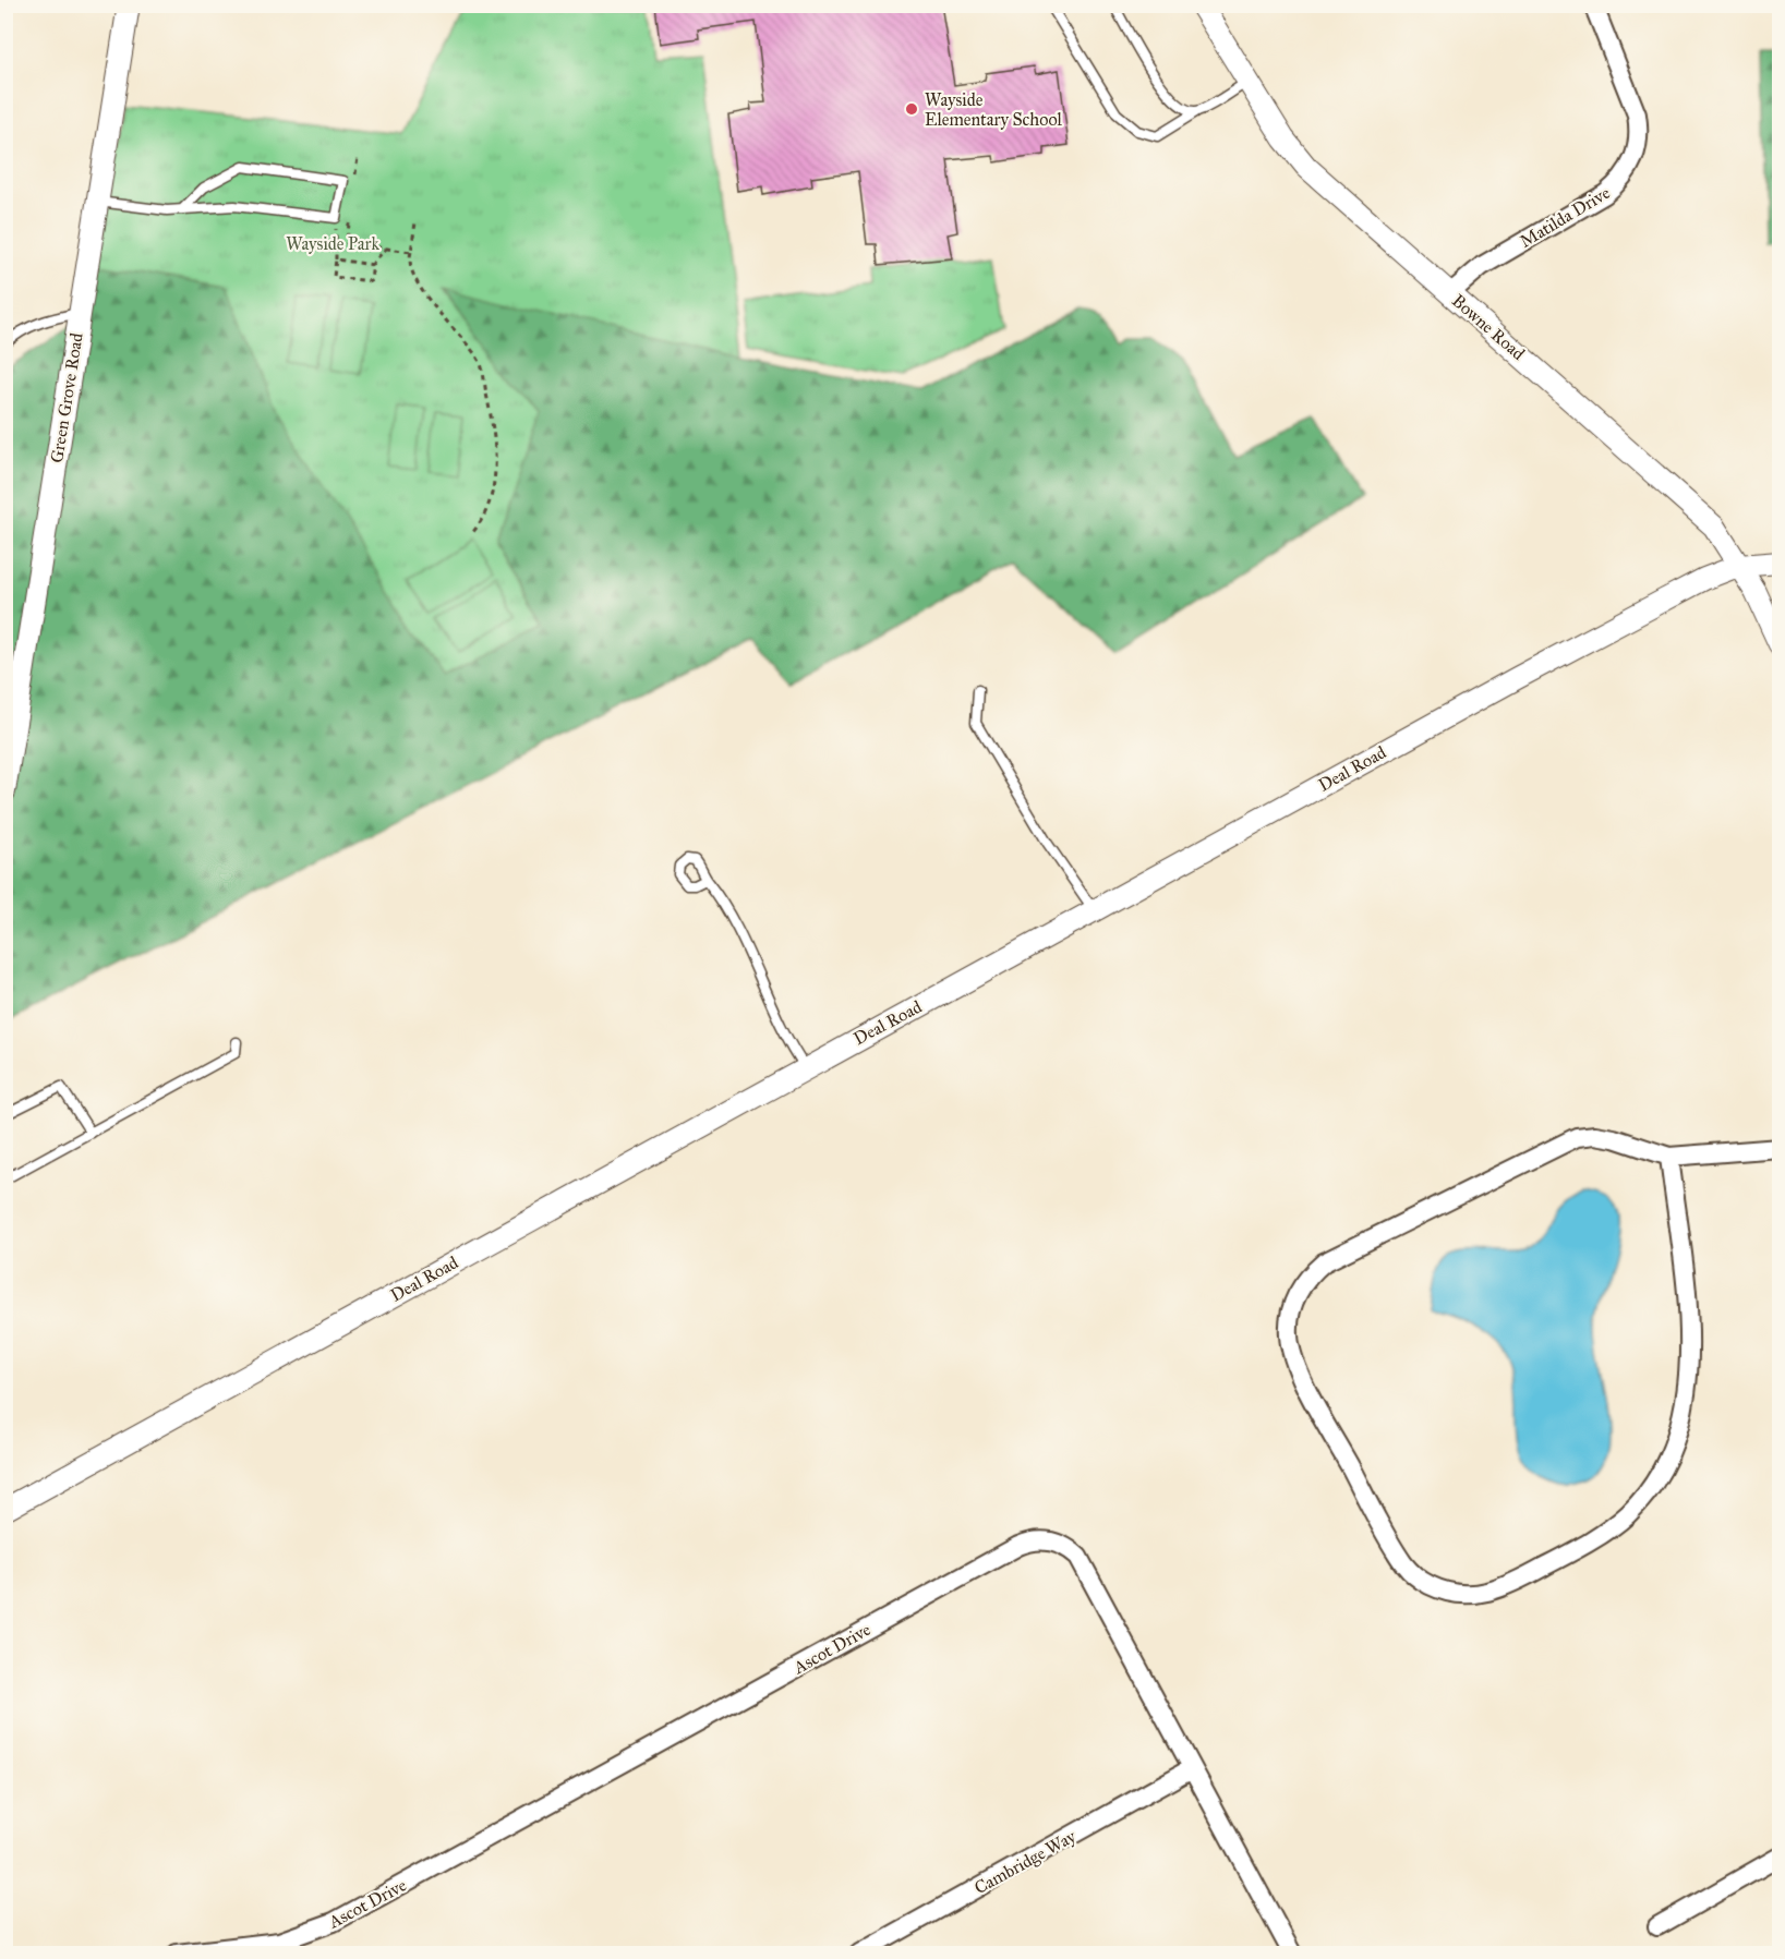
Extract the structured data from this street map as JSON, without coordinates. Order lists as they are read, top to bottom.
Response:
{
  "streets": {
    "street": [
      "Matilda Drive",
      "Bowne Road",
      "Green Grove Road",
      "Deal Road",
      "Ascot Drive",
      "Cambridge Way"
    ]
  },
  "crossings": [
    ["Matilda Drive", "Bowne Road"],
    ["Bowne Road", "Deal Road"],
    ["Ascot Drive", "Cambridge Way"]
  ],
  "parks": ["Wayside Park"],
  "places": ["Wayside Elementary School"]
}
